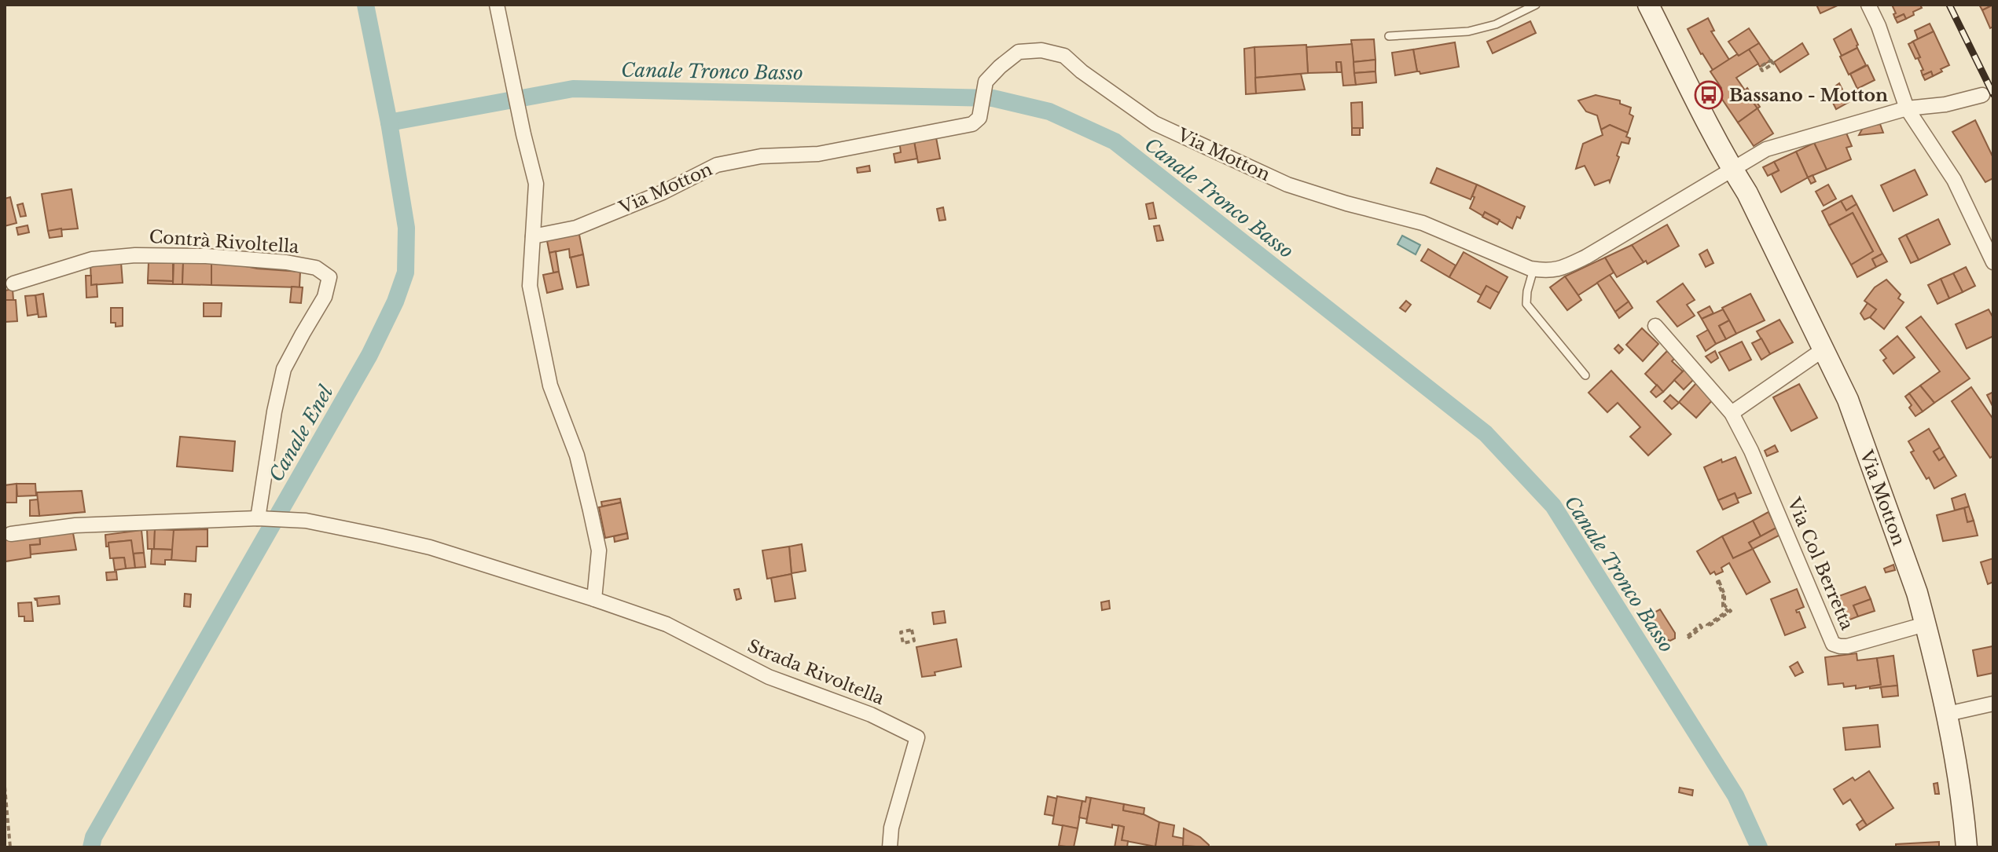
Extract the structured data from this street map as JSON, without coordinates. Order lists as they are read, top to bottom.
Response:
{
  "streets": {
    "main road": ["Via Motton"],
    "street": ["Contrà Rivoltella", "Via Col Berretta", "Strada Rivoltella"]
  },
  "crossings": [
    ["Via Motton", "Via Col Berretta"]
  ],
  "water": ["Canale Tronco Basso", "Canale Enel"],
  "places": {
    "bus stop": ["Bassano - Motton"]
  }
}
